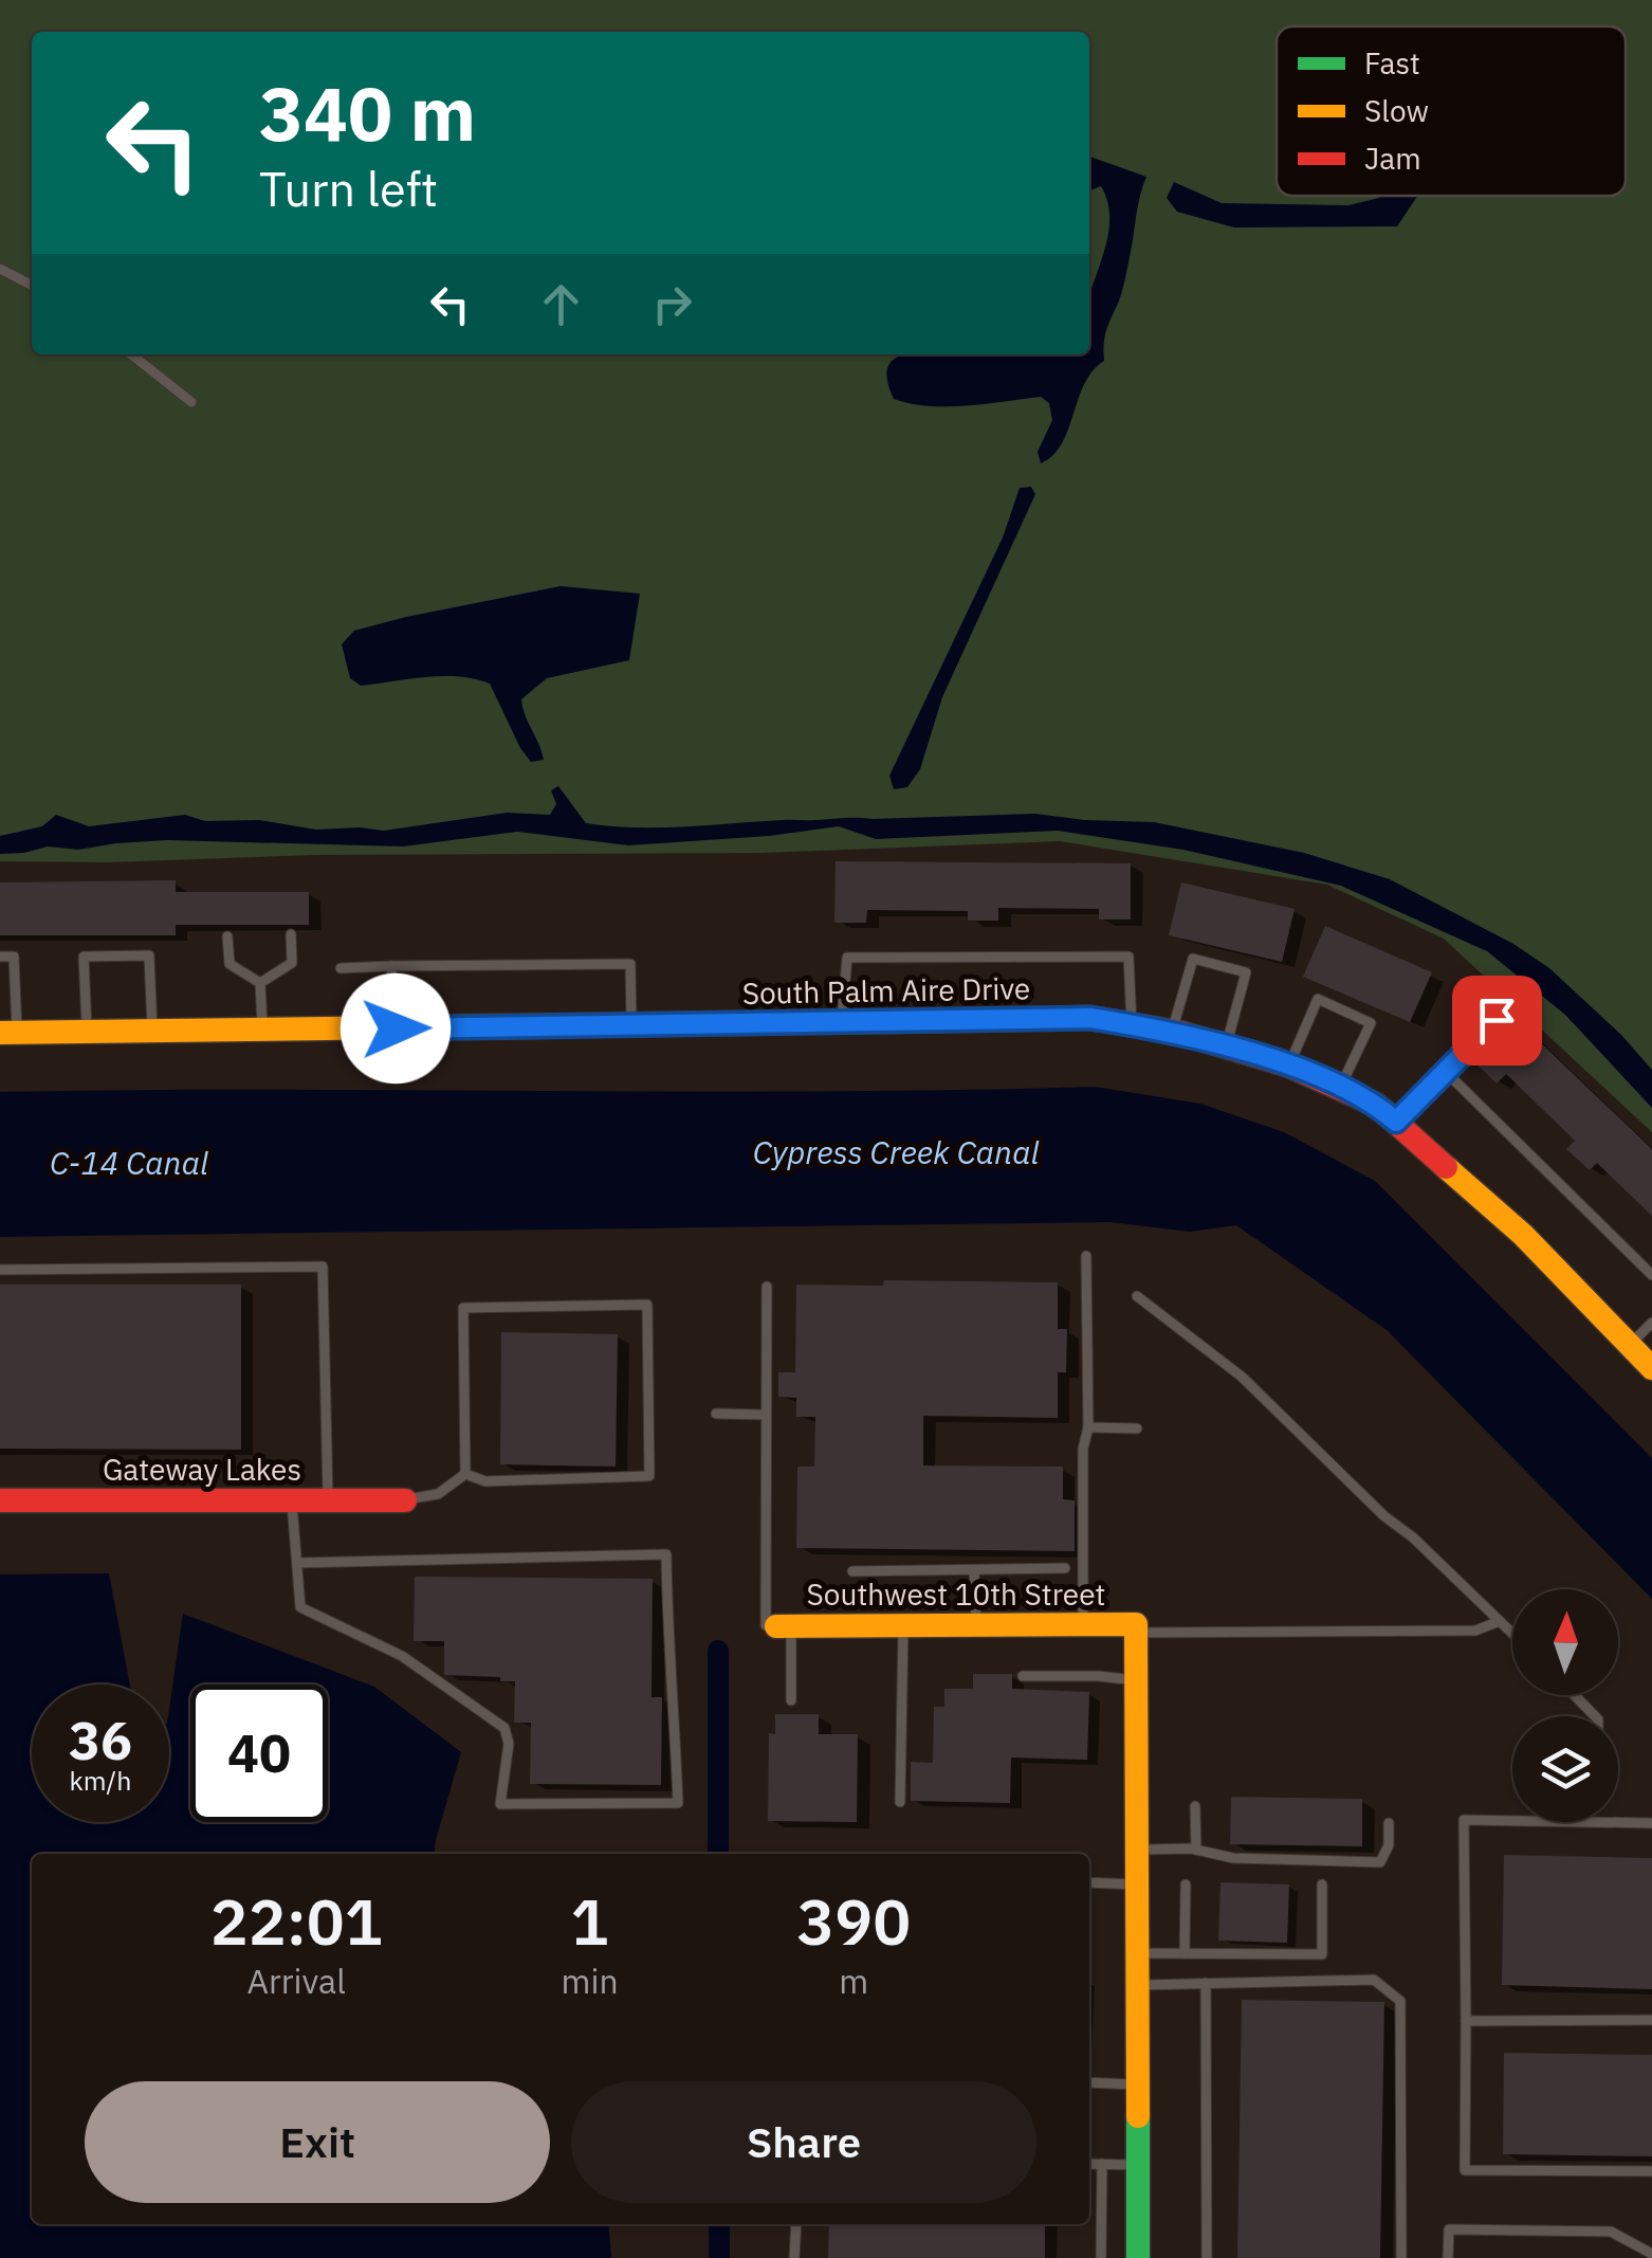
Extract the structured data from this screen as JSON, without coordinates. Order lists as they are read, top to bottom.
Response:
{
  "streets": {
    "street": ["South Palm Aire Drive", "Gateway Lakes", "Southwest 10th Street"]
  },
  "water": ["Cypress Creek Canal", "C-14 Canal"],
  "legend": ["Fast", "Slow", "Jam"],
  "north": "top",
  "page": {
    "turn": ["340 m", "Turn left"],
    "speed": "36 km/h",
    "limit": "40",
    "eta": [
      "22:01",
      "Arrival",
      "1",
      "min",
      "390",
      "m"
    ],
    "buttons": ["Exit", "Share"]
  }
}
